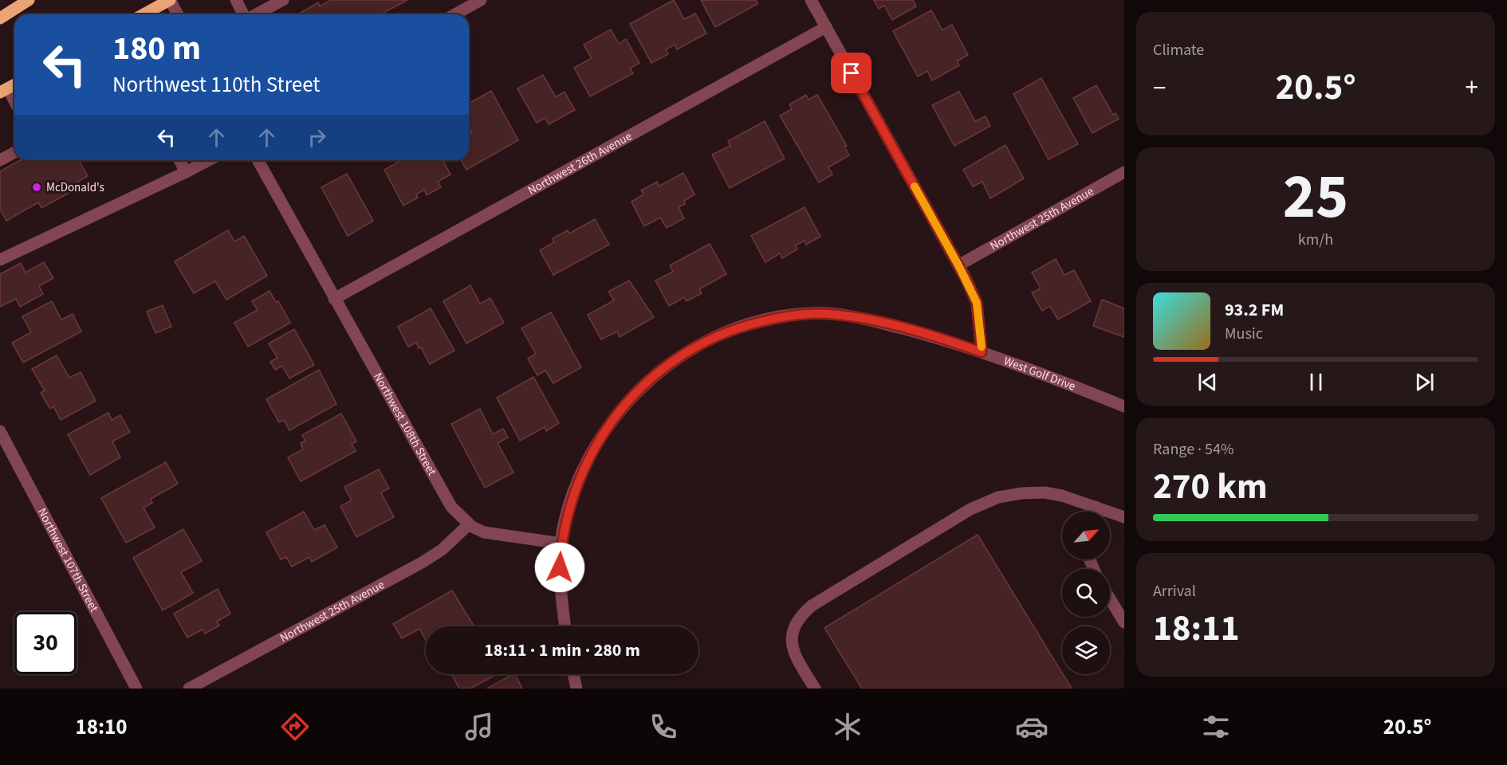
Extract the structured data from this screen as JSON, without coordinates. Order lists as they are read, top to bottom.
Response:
{
  "streets": {
    "street": [
      "Northwest 26th Avenue",
      "Northwest 25th Avenue",
      "West Golf Drive",
      "Northwest 108th Street",
      "Northwest 107th Street"
    ]
  },
  "crossings": [
    ["Northwest 26th Avenue", "Northwest 108th Street"],
    ["Northwest 25th Avenue", "Northwest 108th Street"],
    ["West Golf Drive", "Northwest 108th Street"]
  ],
  "places": ["McDonald's"],
  "north": "top right",
  "page": {
    "tile": [
      "Climate",
      ["25", "km/h"],
      ["Range · 54%", "270 km"],
      ["Arrival", "18:11"]
    ],
    "turn": ["180 m", "Northwest 110th Street"],
    "heat": ["−", "20.5°", "+"],
    "song": ["93.2 FM", "Music"],
    "limit": "30",
    "trip": "18:11 · 1 min · 280 m",
    "tabs": ["18:10", "20.5°"]
  }
}
